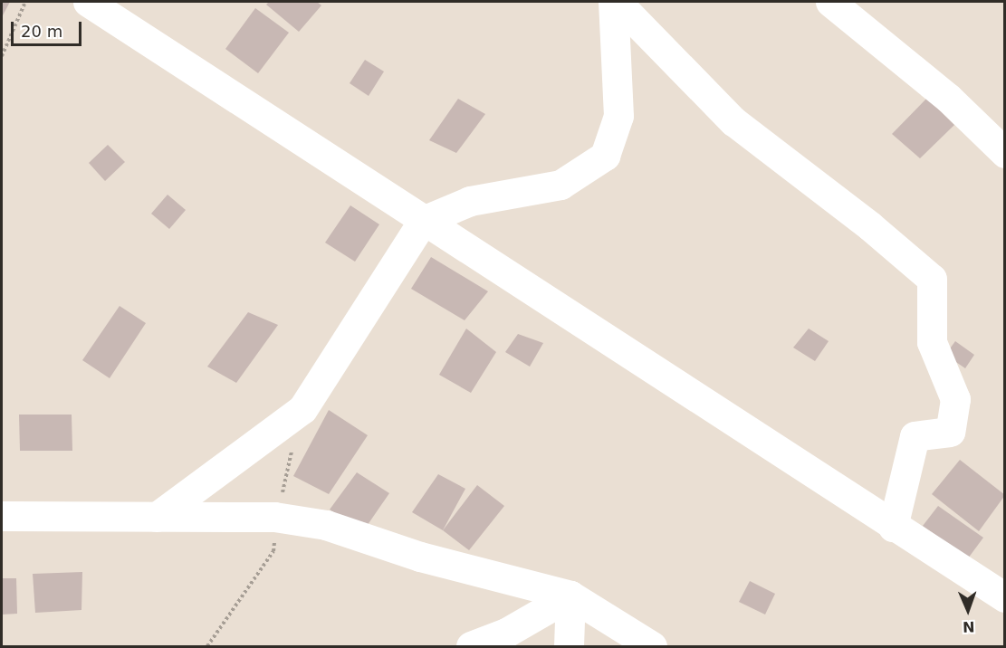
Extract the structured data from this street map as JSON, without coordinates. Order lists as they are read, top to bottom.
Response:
{
  "scale_bar": "20 m",
  "north": "bottom"
}
